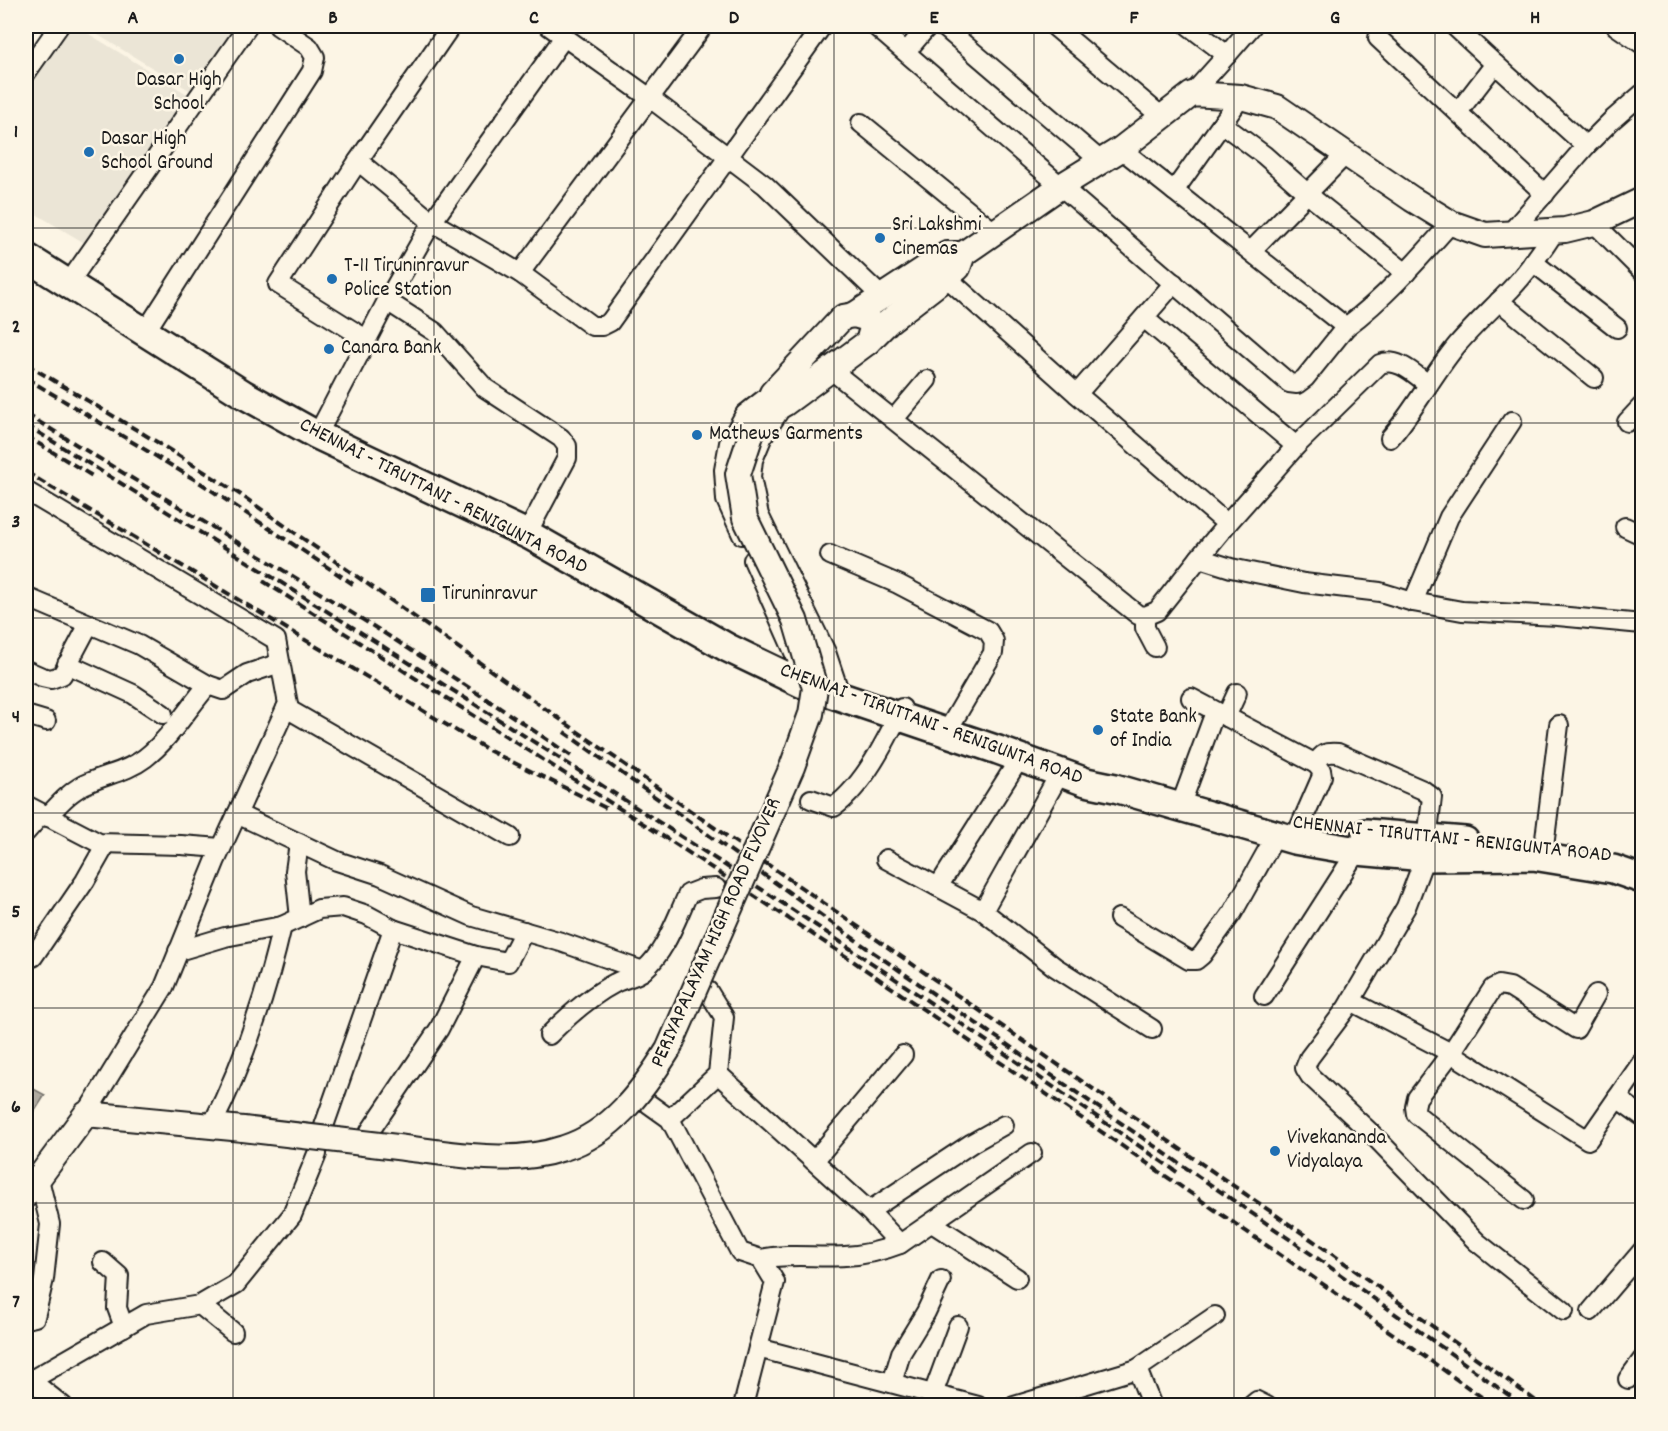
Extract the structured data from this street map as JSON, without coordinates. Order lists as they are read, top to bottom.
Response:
{
  "streets": {
    "highway": ["CHENNAI - TIRUTTANI - RENIGUNTA ROAD"],
    "main road": ["PERIYAPALAYAM HIGH ROAD FLYOVER"]
  },
  "places": {
    "other": [
      "Dasar High School",
      "Dasar High School Ground",
      "Sri Lakshmi Cinemas",
      "T-11 Tiruninravur Police Station",
      "Canara Bank",
      "Mathews Garments",
      "State Bank of India",
      "Vivekananda Vidyalaya"
    ],
    "transit": ["Tiruninravur"]
  },
  "grid": {
    "columns": [
      "A",
      "B",
      "C",
      "D",
      "E",
      "F",
      "G",
      "H"
    ],
    "rows": [
      "1",
      "2",
      "3",
      "4",
      "5",
      "6",
      "7"
    ]
  }
}
